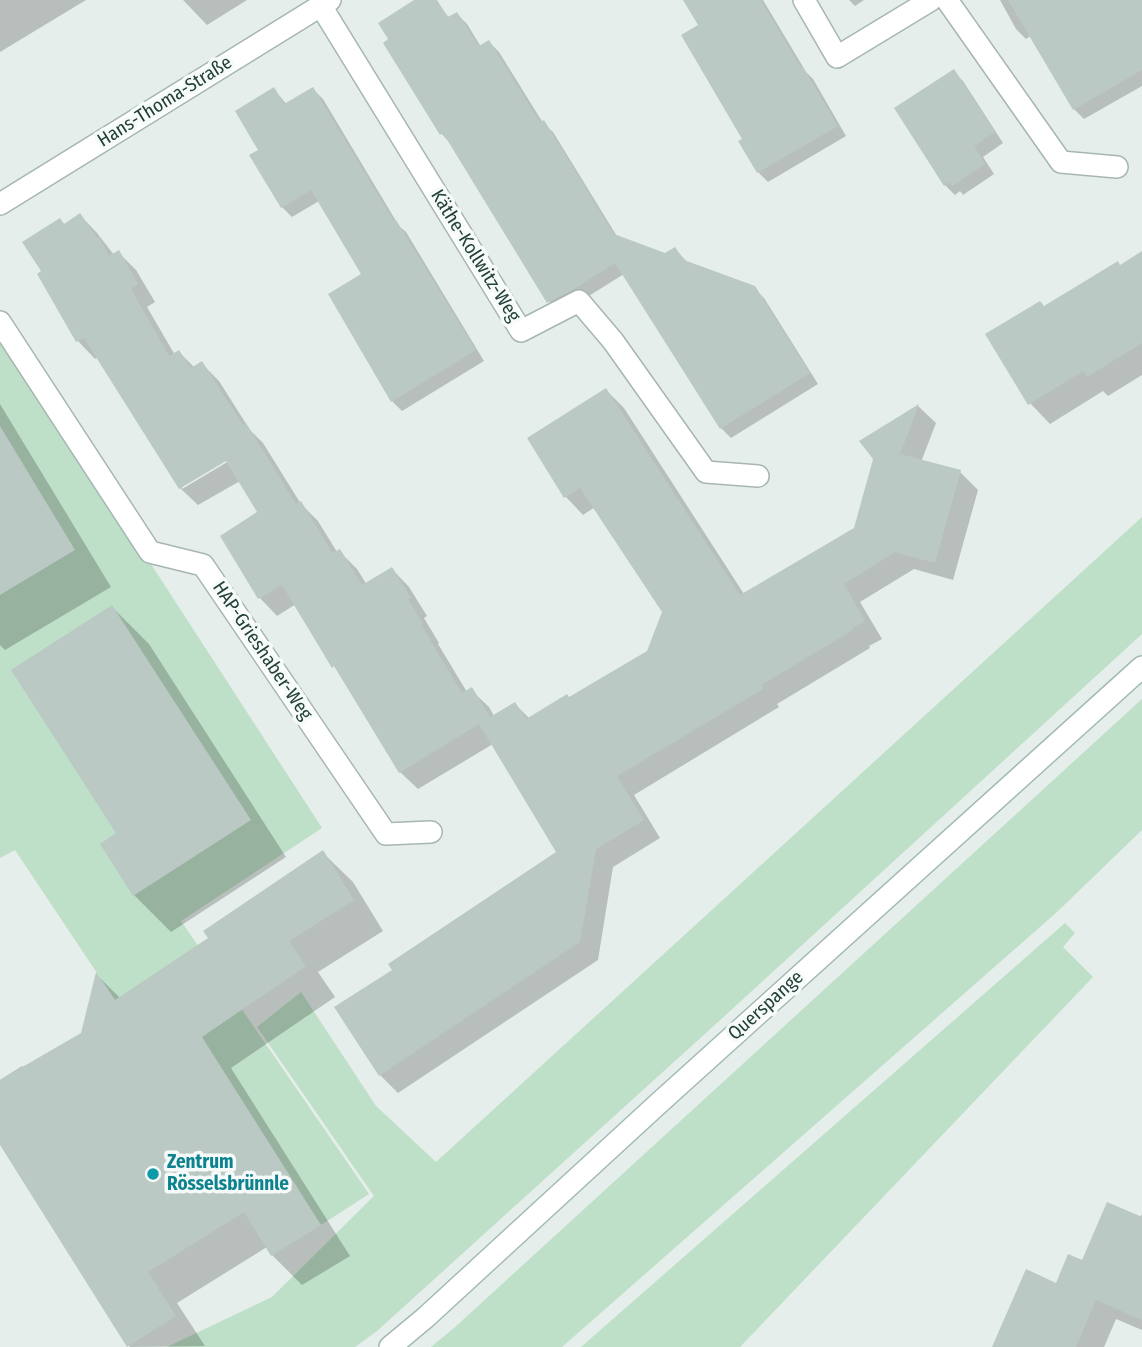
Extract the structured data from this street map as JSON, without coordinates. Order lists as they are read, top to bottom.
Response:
{
  "streets": {
    "street": [
      "Hans-Thoma-Straße",
      "Käthe-Kollwitz-Weg",
      "HAP-Grieshaber-Weg",
      "Querspange"
    ]
  },
  "crossings": [
    ["Hans-Thoma-Straße", "Käthe-Kollwitz-Weg"]
  ],
  "places": ["Zentrum Rösselsbrünnle"]
}
